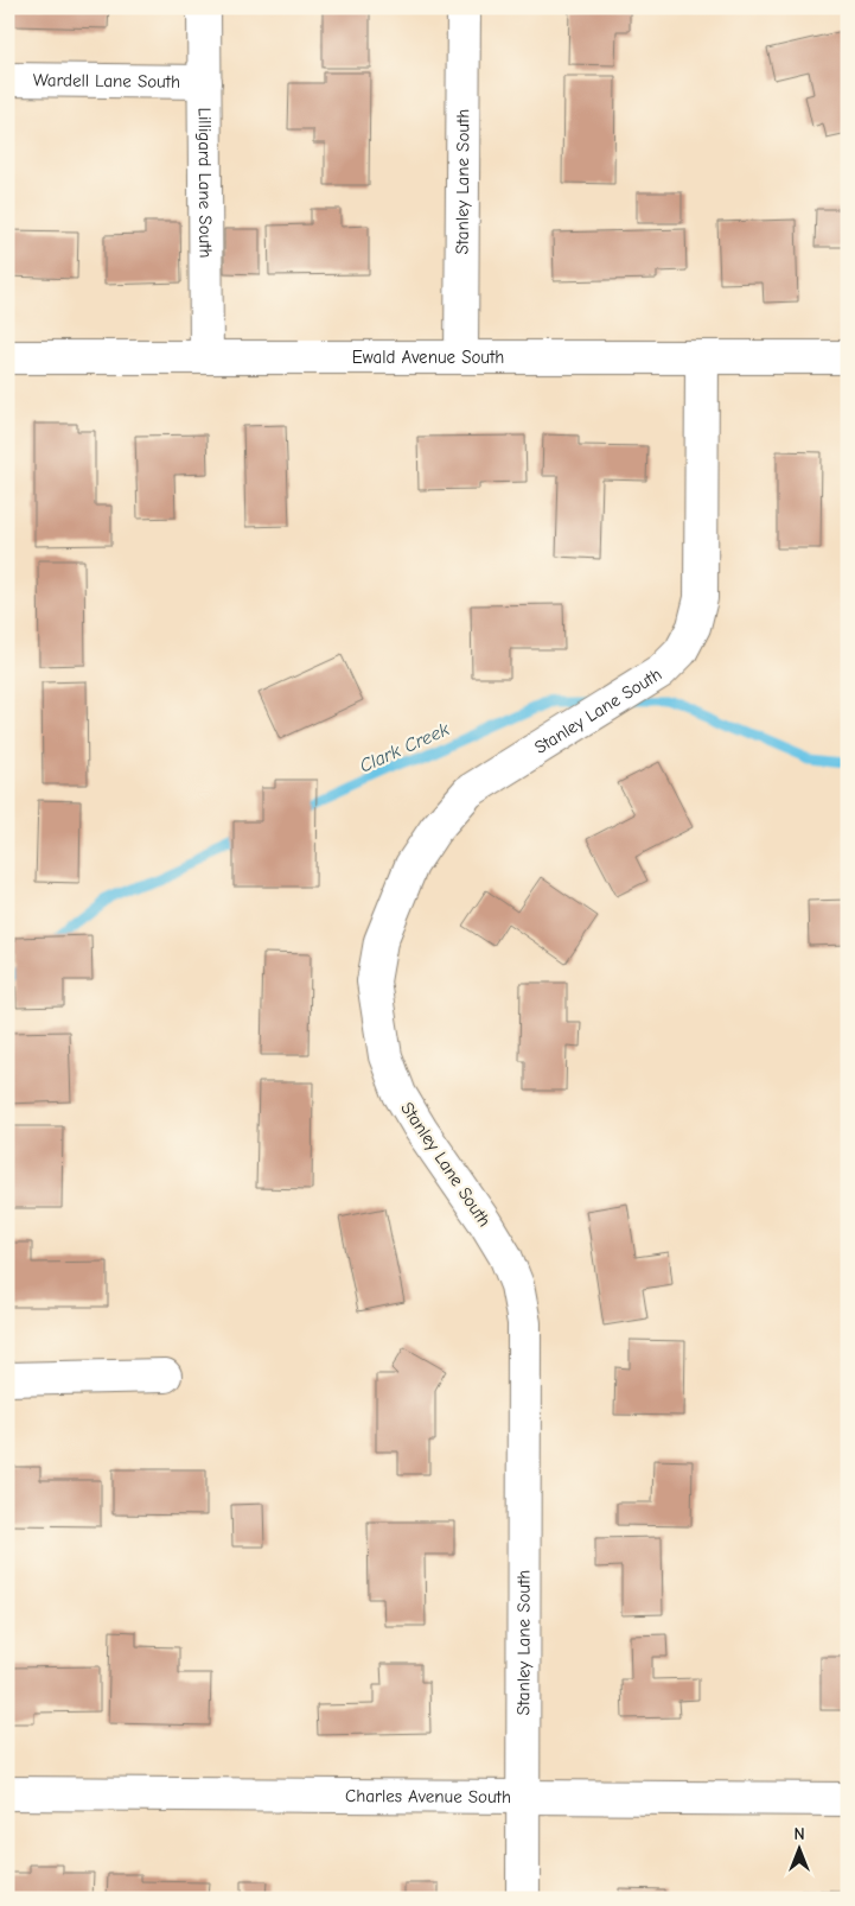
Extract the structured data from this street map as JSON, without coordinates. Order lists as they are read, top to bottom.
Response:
{
  "streets": {
    "street": [
      "Wardell Lane South",
      "Lilligard Lane South",
      "Stanley Lane South",
      "Ewald Avenue South",
      "Charles Avenue South"
    ]
  },
  "crossings": [
    ["Wardell Lane South", "Lilligard Lane South"],
    ["Lilligard Lane South", "Ewald Avenue South"],
    ["Stanley Lane South", "Ewald Avenue South"],
    ["Stanley Lane South", "Charles Avenue South"]
  ],
  "water": ["Clark Creek"],
  "north": "top"
}
